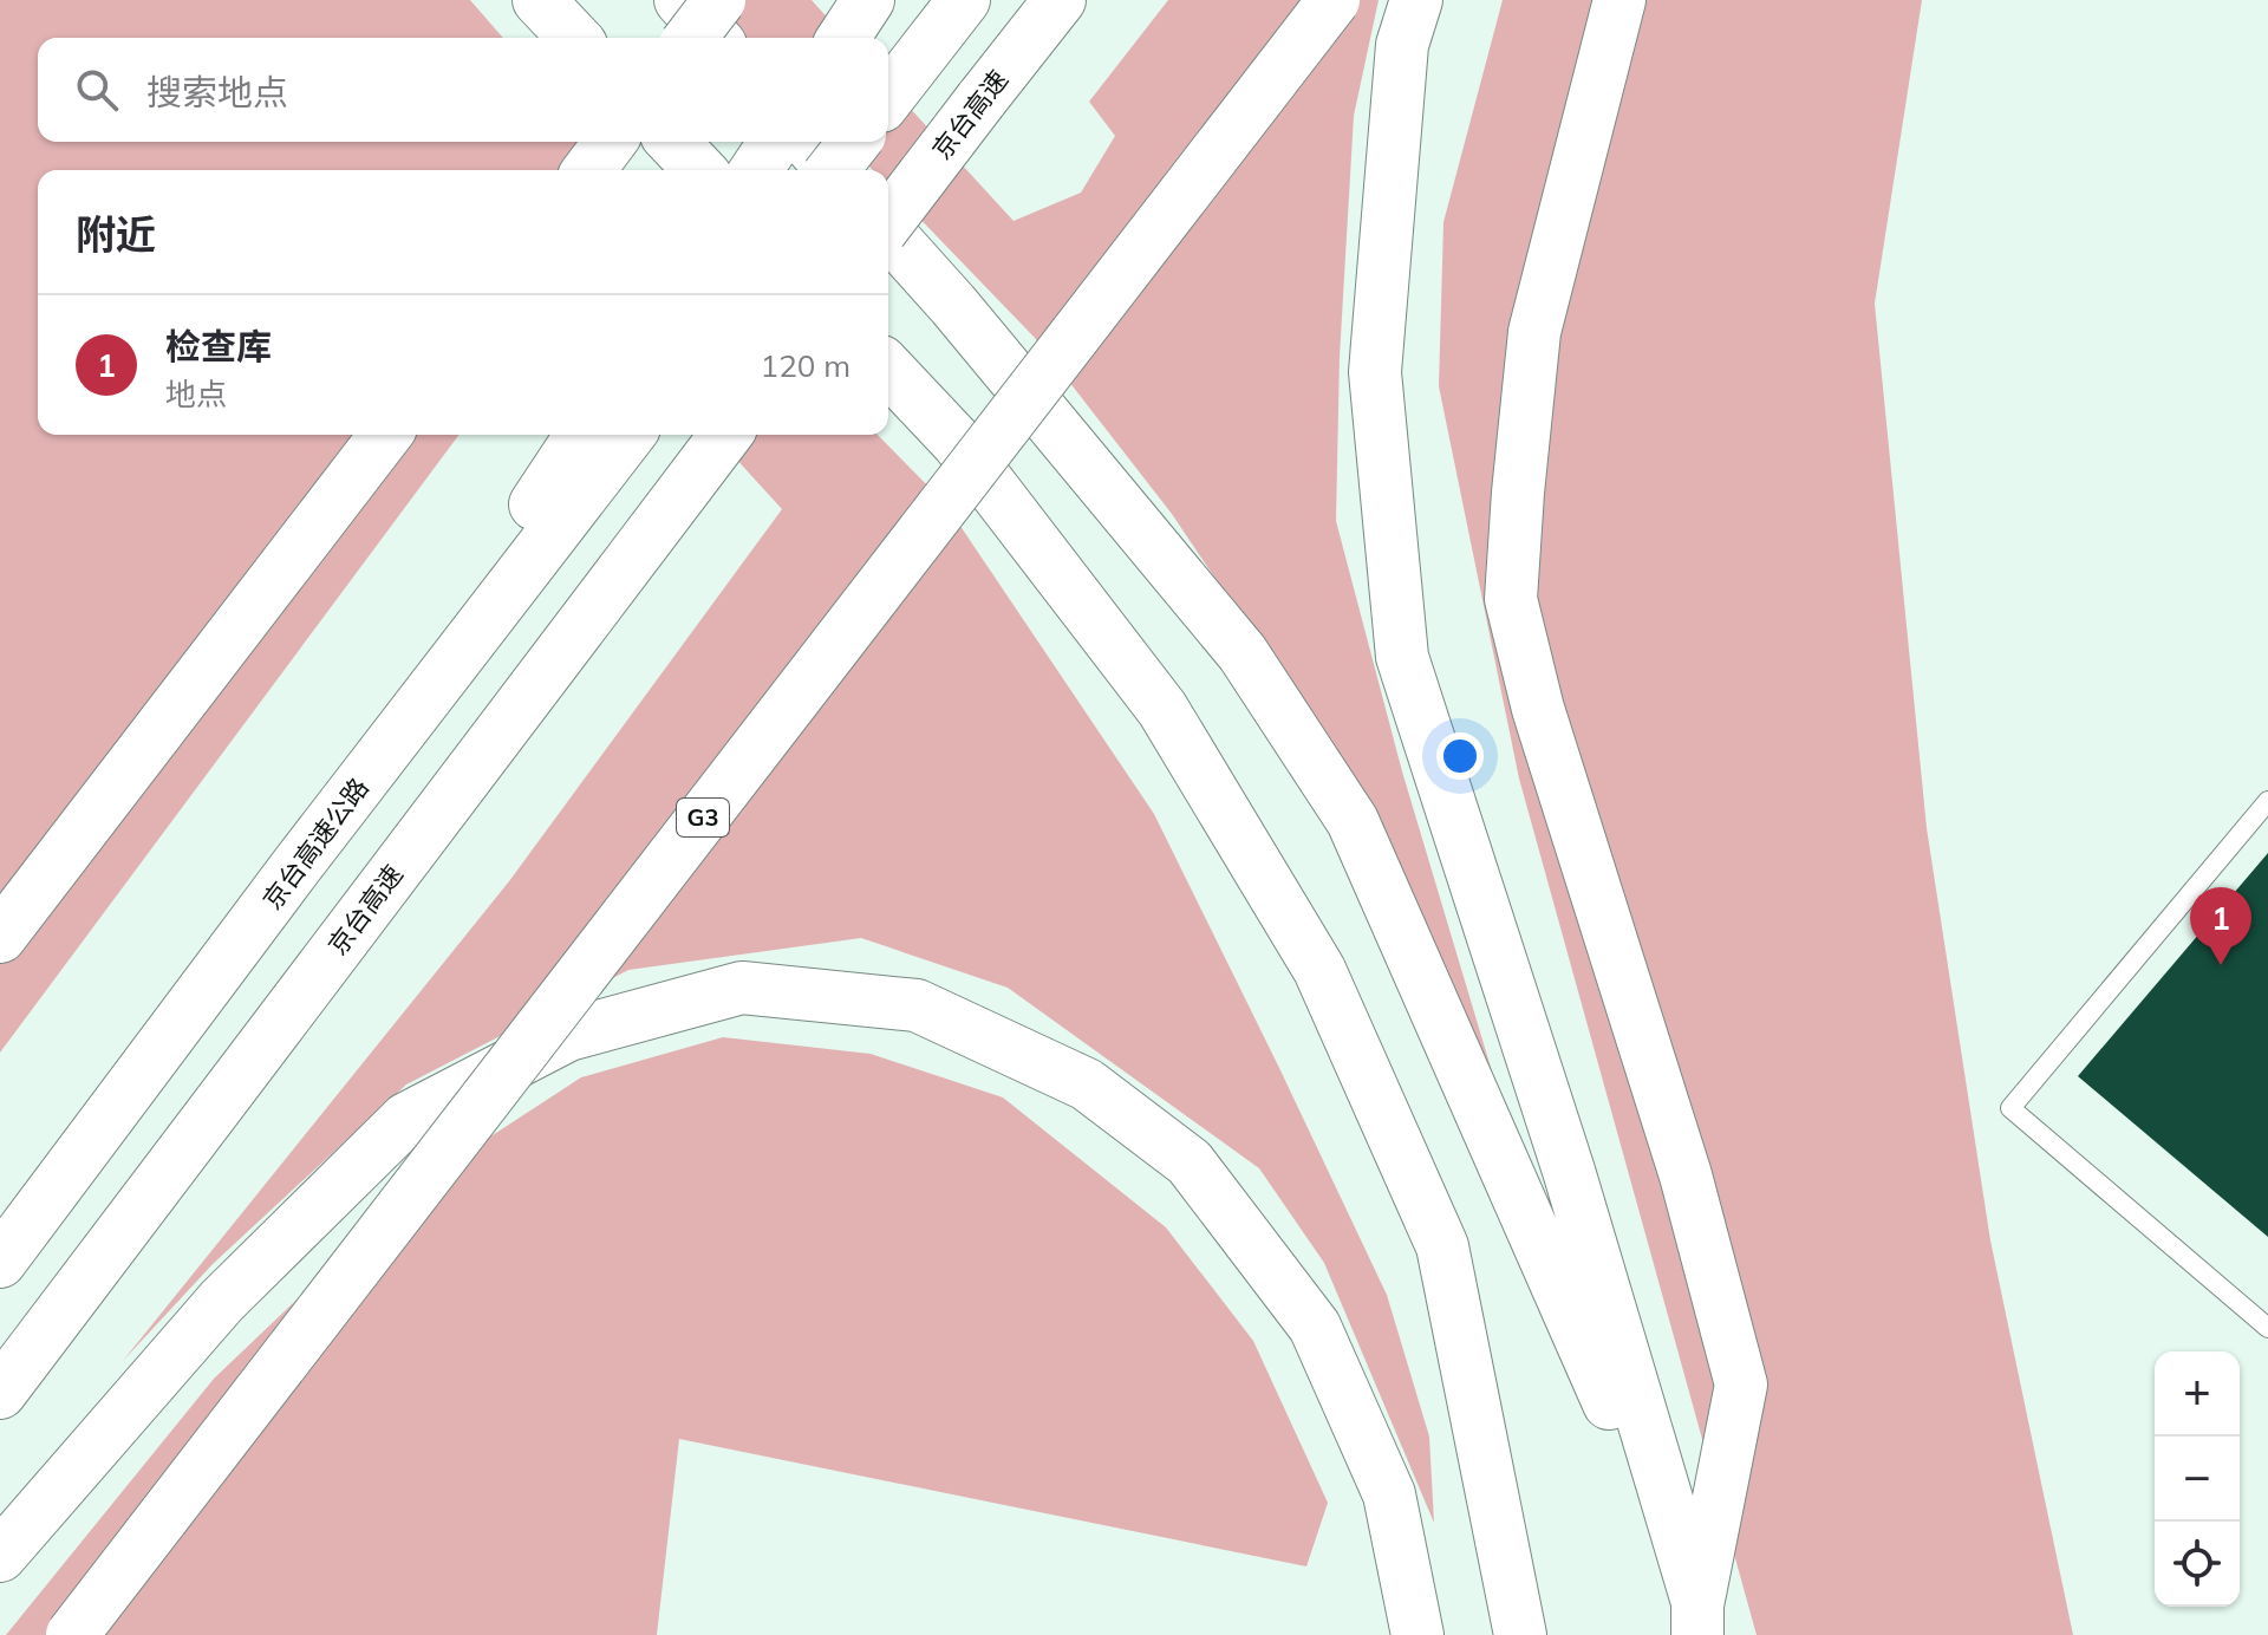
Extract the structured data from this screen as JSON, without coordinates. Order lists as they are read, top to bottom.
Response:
{
  "streets": {
    "highway": ["京台高速", "G3", "京台高速公路"]
  },
  "page": {
    "search": "搜索地点",
    "heading": "附近",
    "list": [
      {
        "mark": "1",
        "name": "检查库",
        "note": "地点",
        "value": "120 m"
      }
    ],
    "pins": "1",
    "map_buttons": ["+", "−"]
  }
}
